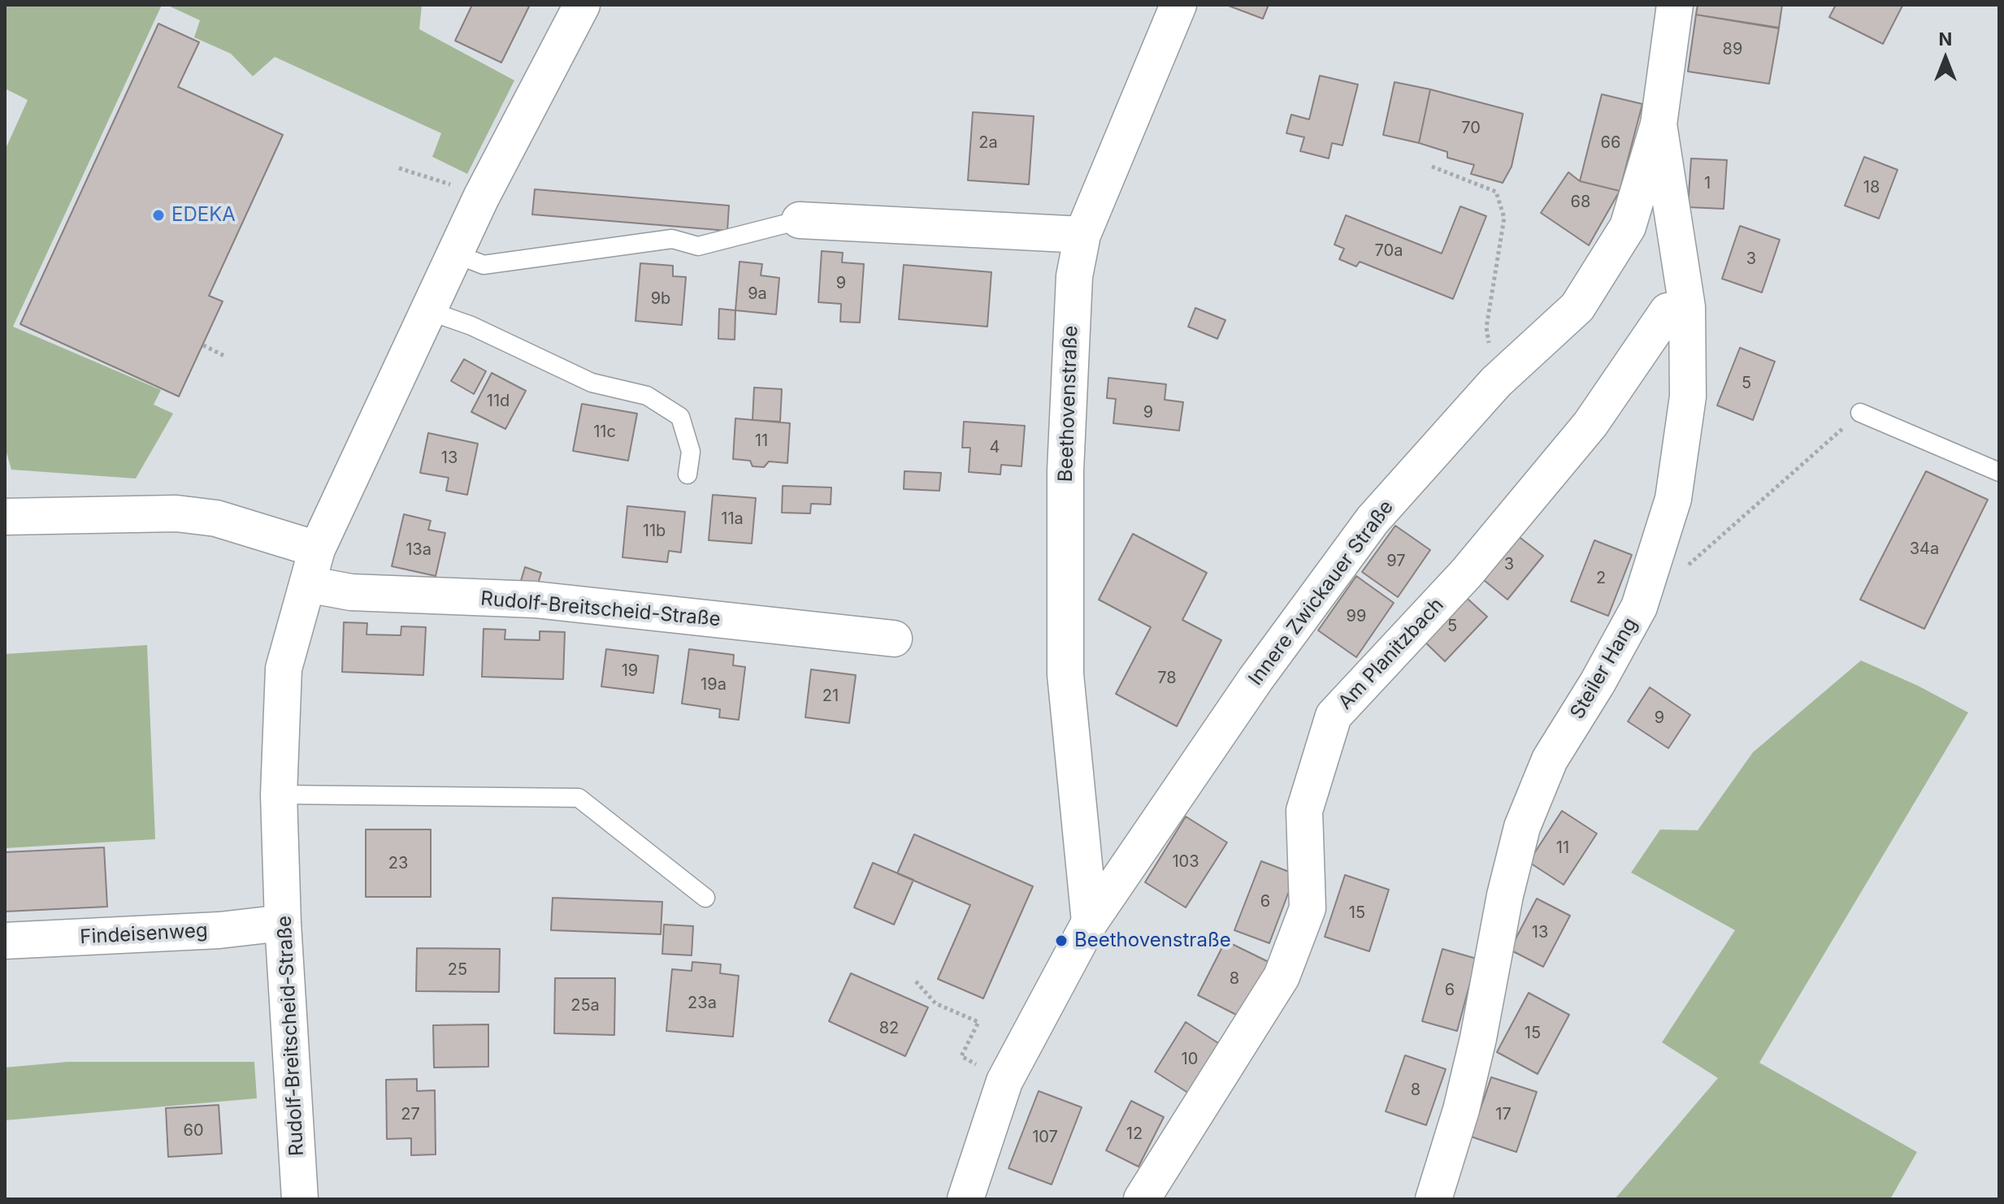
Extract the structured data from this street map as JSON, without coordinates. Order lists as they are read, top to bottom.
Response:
{
  "streets": {
    "street": [
      "Beethovenstraße",
      "Innere Zwickauer Straße",
      "Rudolf-Breitscheid-Straße",
      "Am Planitzbach",
      "Steiler Hang",
      "Findeisenweg"
    ]
  },
  "crossings": [
    ["Beethovenstraße", "Innere Zwickauer Straße"],
    ["Innere Zwickauer Straße", "Steiler Hang"],
    ["Rudolf-Breitscheid-Straße", "Findeisenweg"],
    ["Am Planitzbach", "Steiler Hang"]
  ],
  "places": ["EDEKA", "Beethovenstraße"],
  "house_numbers": [
    "89",
    "70",
    "2a",
    "66",
    "1",
    "18",
    "68",
    "70a",
    "3",
    "9",
    "9a",
    "9b",
    "5",
    "11d",
    "9",
    "11c",
    "11",
    "4",
    "13",
    "11a",
    "11b",
    "34a",
    "13a",
    "97",
    "3",
    "2",
    "99",
    "5",
    "19",
    "78",
    "19a",
    "21",
    "9",
    "11",
    "103",
    "23",
    "6",
    "15",
    "13",
    "25",
    "8",
    "6",
    "23a",
    "25a",
    "82",
    "15",
    "10",
    "8",
    "27",
    "17",
    "60",
    "12",
    "107"
  ],
  "north": "top"
}
